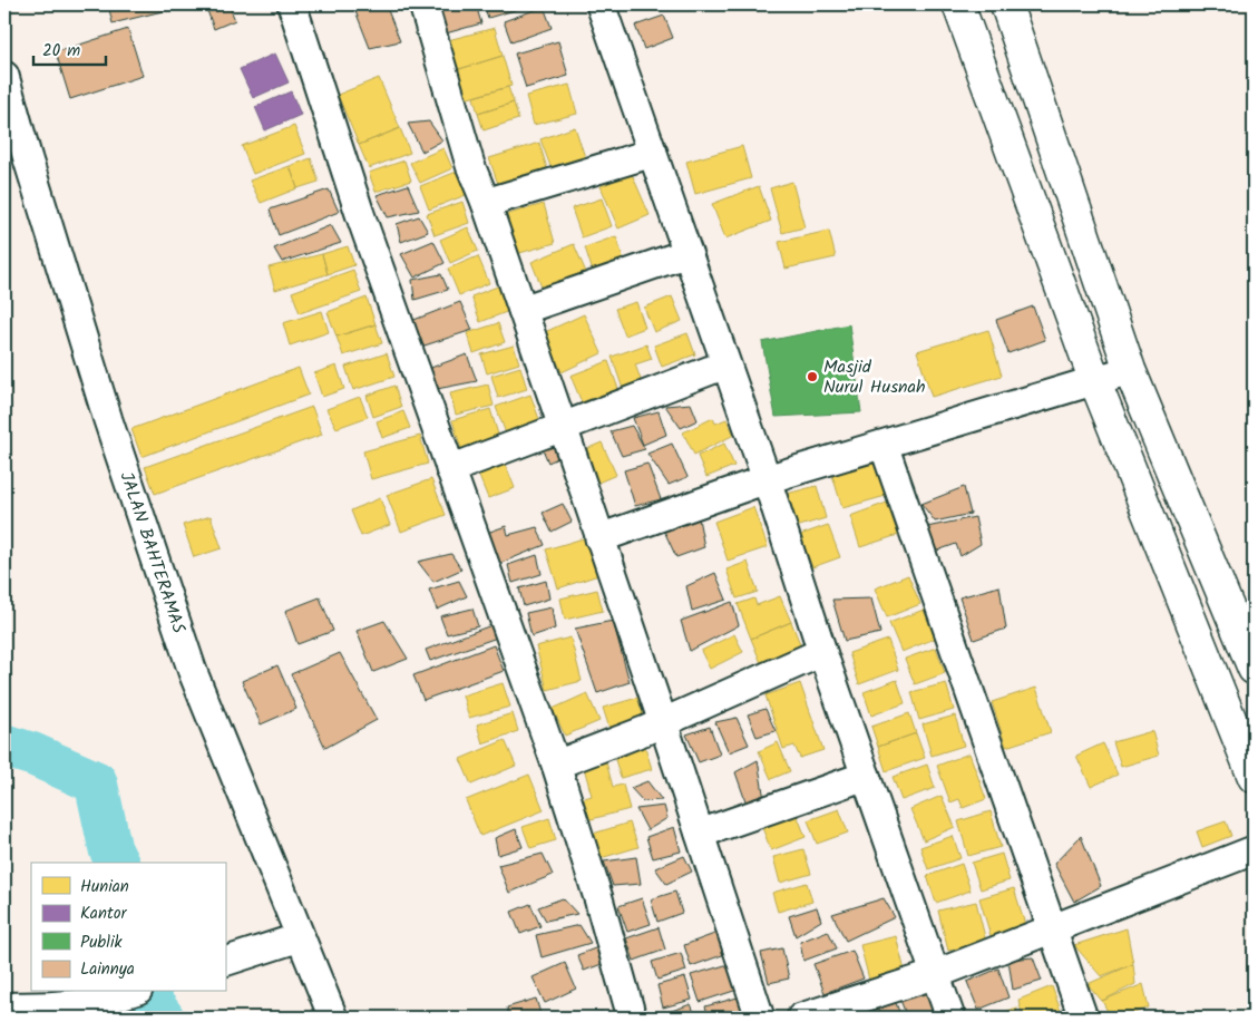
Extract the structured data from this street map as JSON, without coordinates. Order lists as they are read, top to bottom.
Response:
{
  "streets": {
    "street": ["JALAN BAHTERAMAS"]
  },
  "places": ["Masjid Nurul Husnah"],
  "legend": [
    "Hunian",
    "Kantor",
    "Publik",
    "Lainnya"
  ],
  "scale_bar": "20 m"
}
